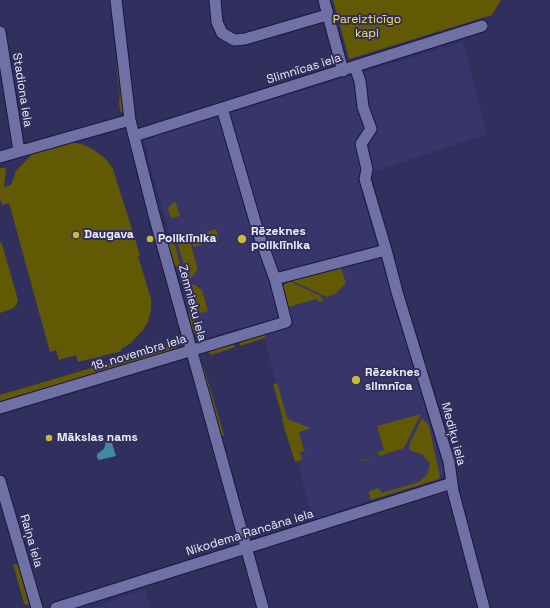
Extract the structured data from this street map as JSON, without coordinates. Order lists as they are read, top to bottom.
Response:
{
  "streets": {
    "street": [
      "Slimnīcas iela",
      "Stadiona iela",
      "Zemnieku iela",
      "18. novembra iela",
      "Mediķu iela",
      "Nikodema Rancāna iela",
      "Raiņa iela"
    ]
  },
  "crossings": [
    ["Slimnīcas iela", "Zemnieku iela"],
    ["Slimnīcas iela", "Mediķu iela"],
    ["Zemnieku iela", "18. novembra iela"],
    ["Zemnieku iela", "Nikodema Rancāna iela"],
    ["Mediķu iela", "Nikodema Rancāna iela"]
  ],
  "parks": ["Pareizticīgo kapi"],
  "places": [
    "Daugava",
    "Poliklīnika",
    "Rēzeknes poliklīnika",
    "Rēzeknes slimnīca",
    "Mākslas nams"
  ]
}
